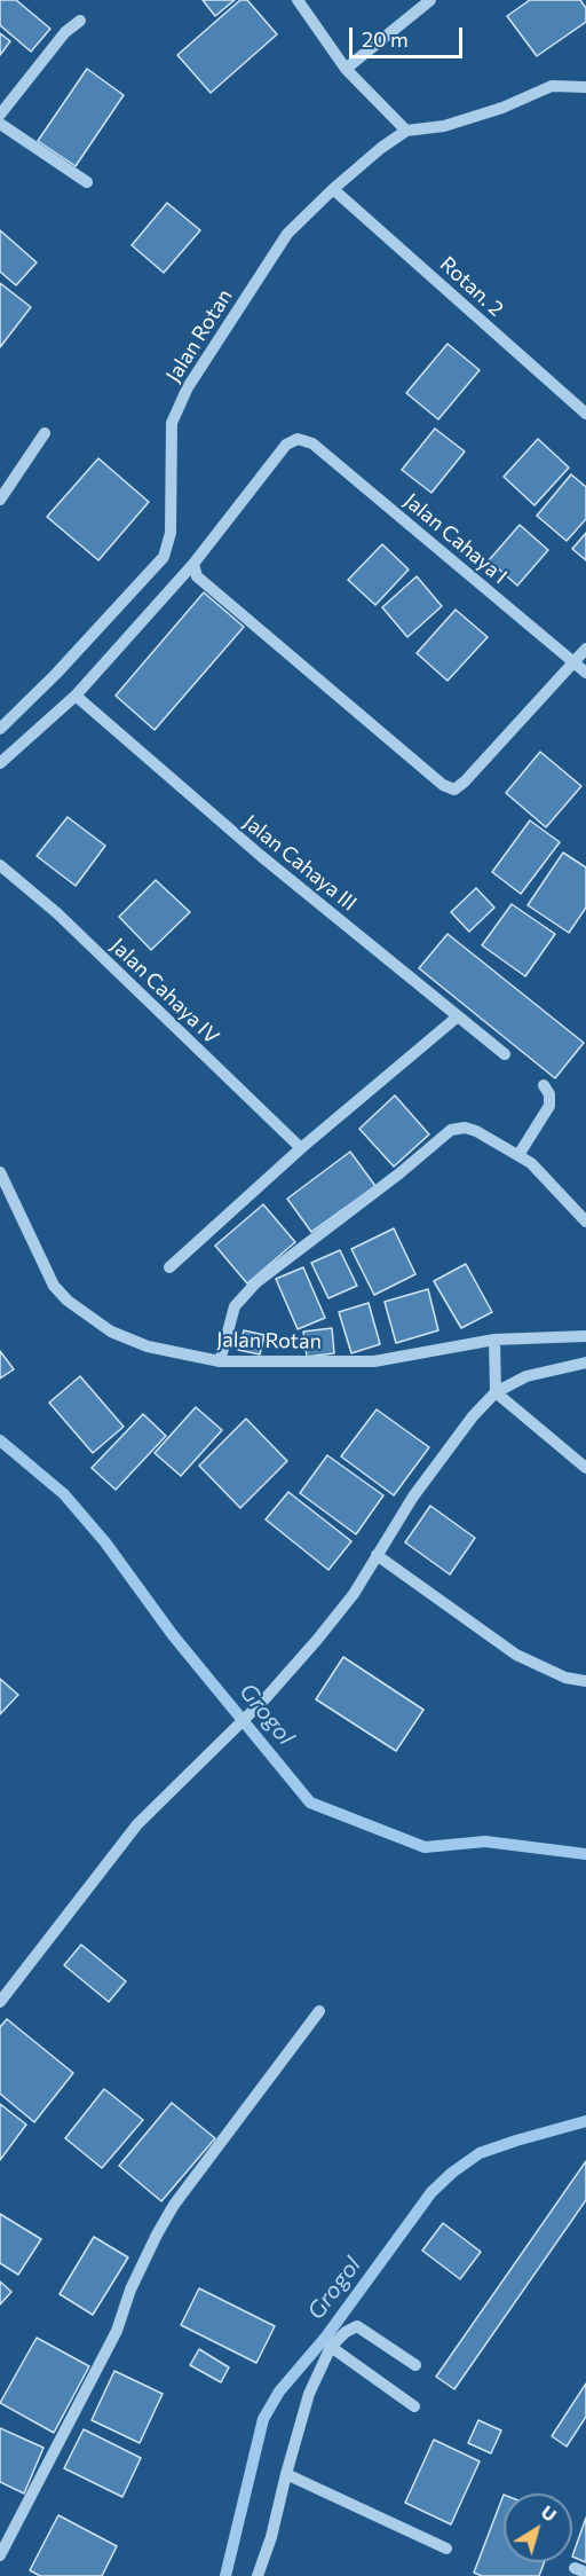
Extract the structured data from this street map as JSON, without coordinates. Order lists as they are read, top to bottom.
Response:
{
  "streets": {
    "street": [
      "Rotan. 2",
      "Jalan Rotan",
      "Jalan Cahaya I",
      "Jalan Cahaya III",
      "Jalan Cahaya IV"
    ]
  },
  "crossings": [
    ["Rotan. 2", "Jalan Rotan"]
  ],
  "water": ["Grogol"],
  "scale_bar": "20 m",
  "north": "top right"
}
